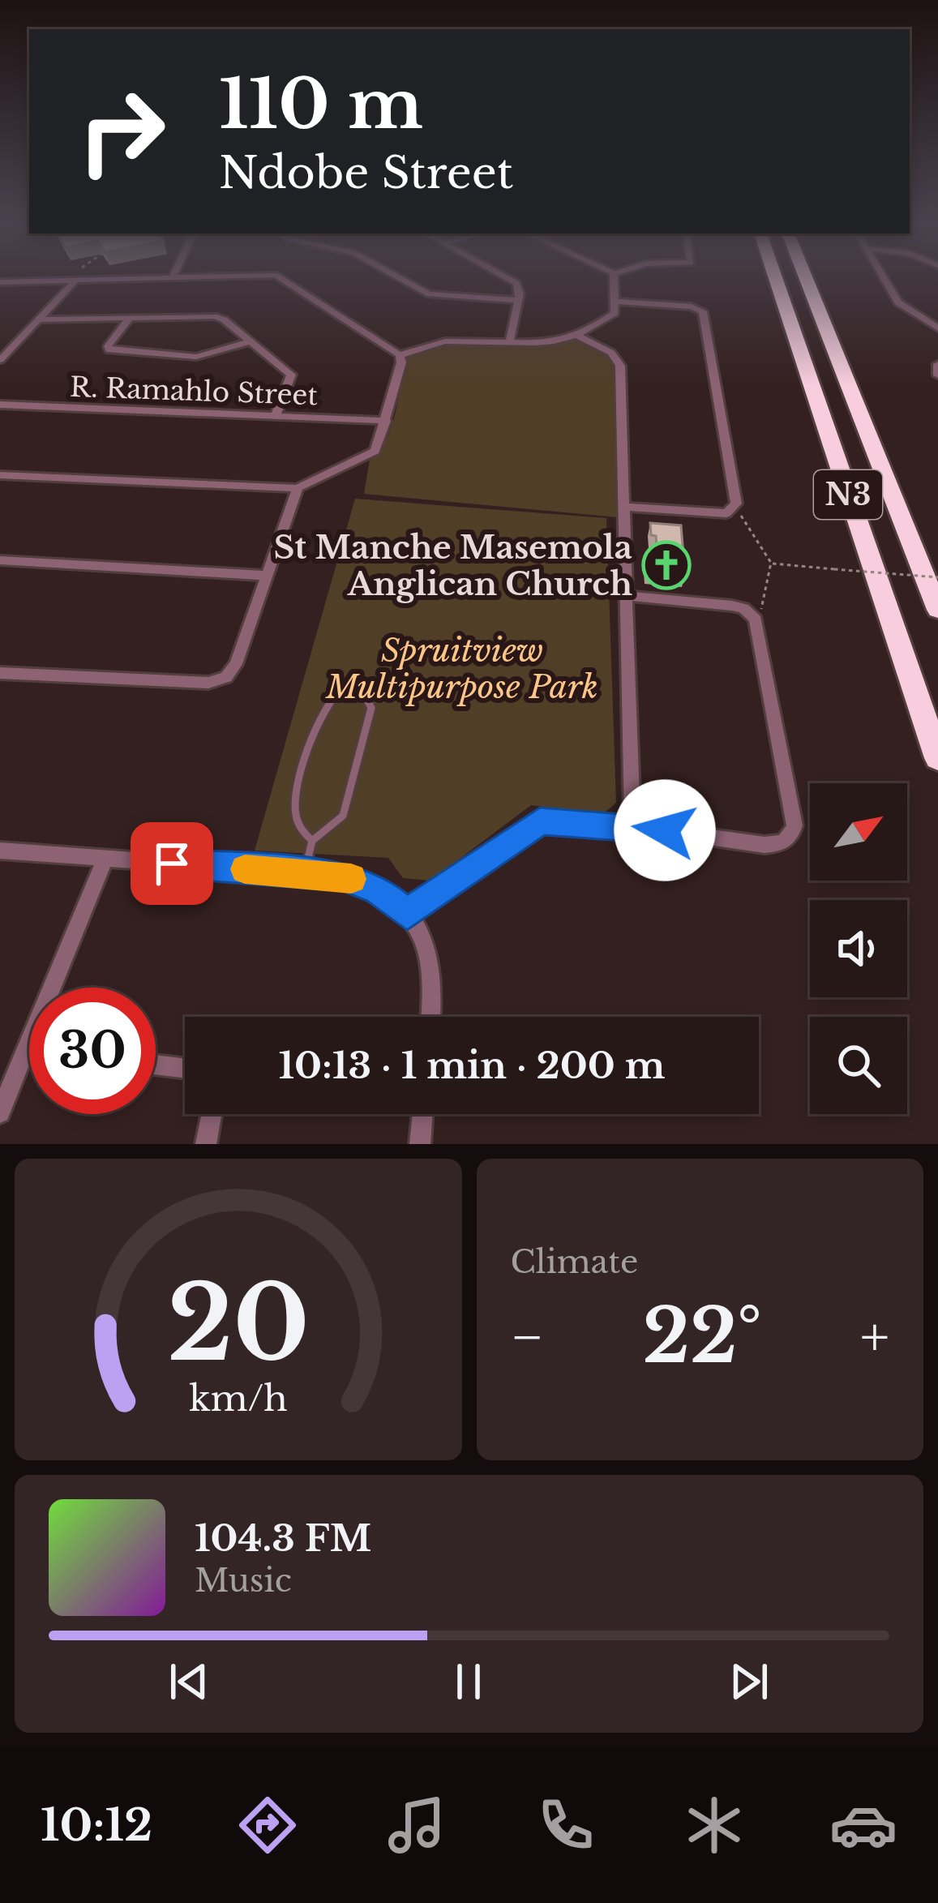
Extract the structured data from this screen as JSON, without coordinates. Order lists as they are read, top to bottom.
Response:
{
  "streets": {
    "highway": ["N3"],
    "street": ["R. Ramahlo Street"]
  },
  "parks": ["Spruitview Multipurpose Park"],
  "places": {
    "church": ["St Manche Masemola Anglican Church"]
  },
  "north": "top right",
  "page": {
    "turn": ["110 m", "Ndobe Street"],
    "limit": "30",
    "trip": "10:13 · 1 min · 200 m",
    "tile": "Climate",
    "heat": ["−", "22°", "+"],
    "song": ["104.3 FM", "Music"],
    "tabs": "10:12",
    "gauge": ["20", "km/h"]
  }
}
